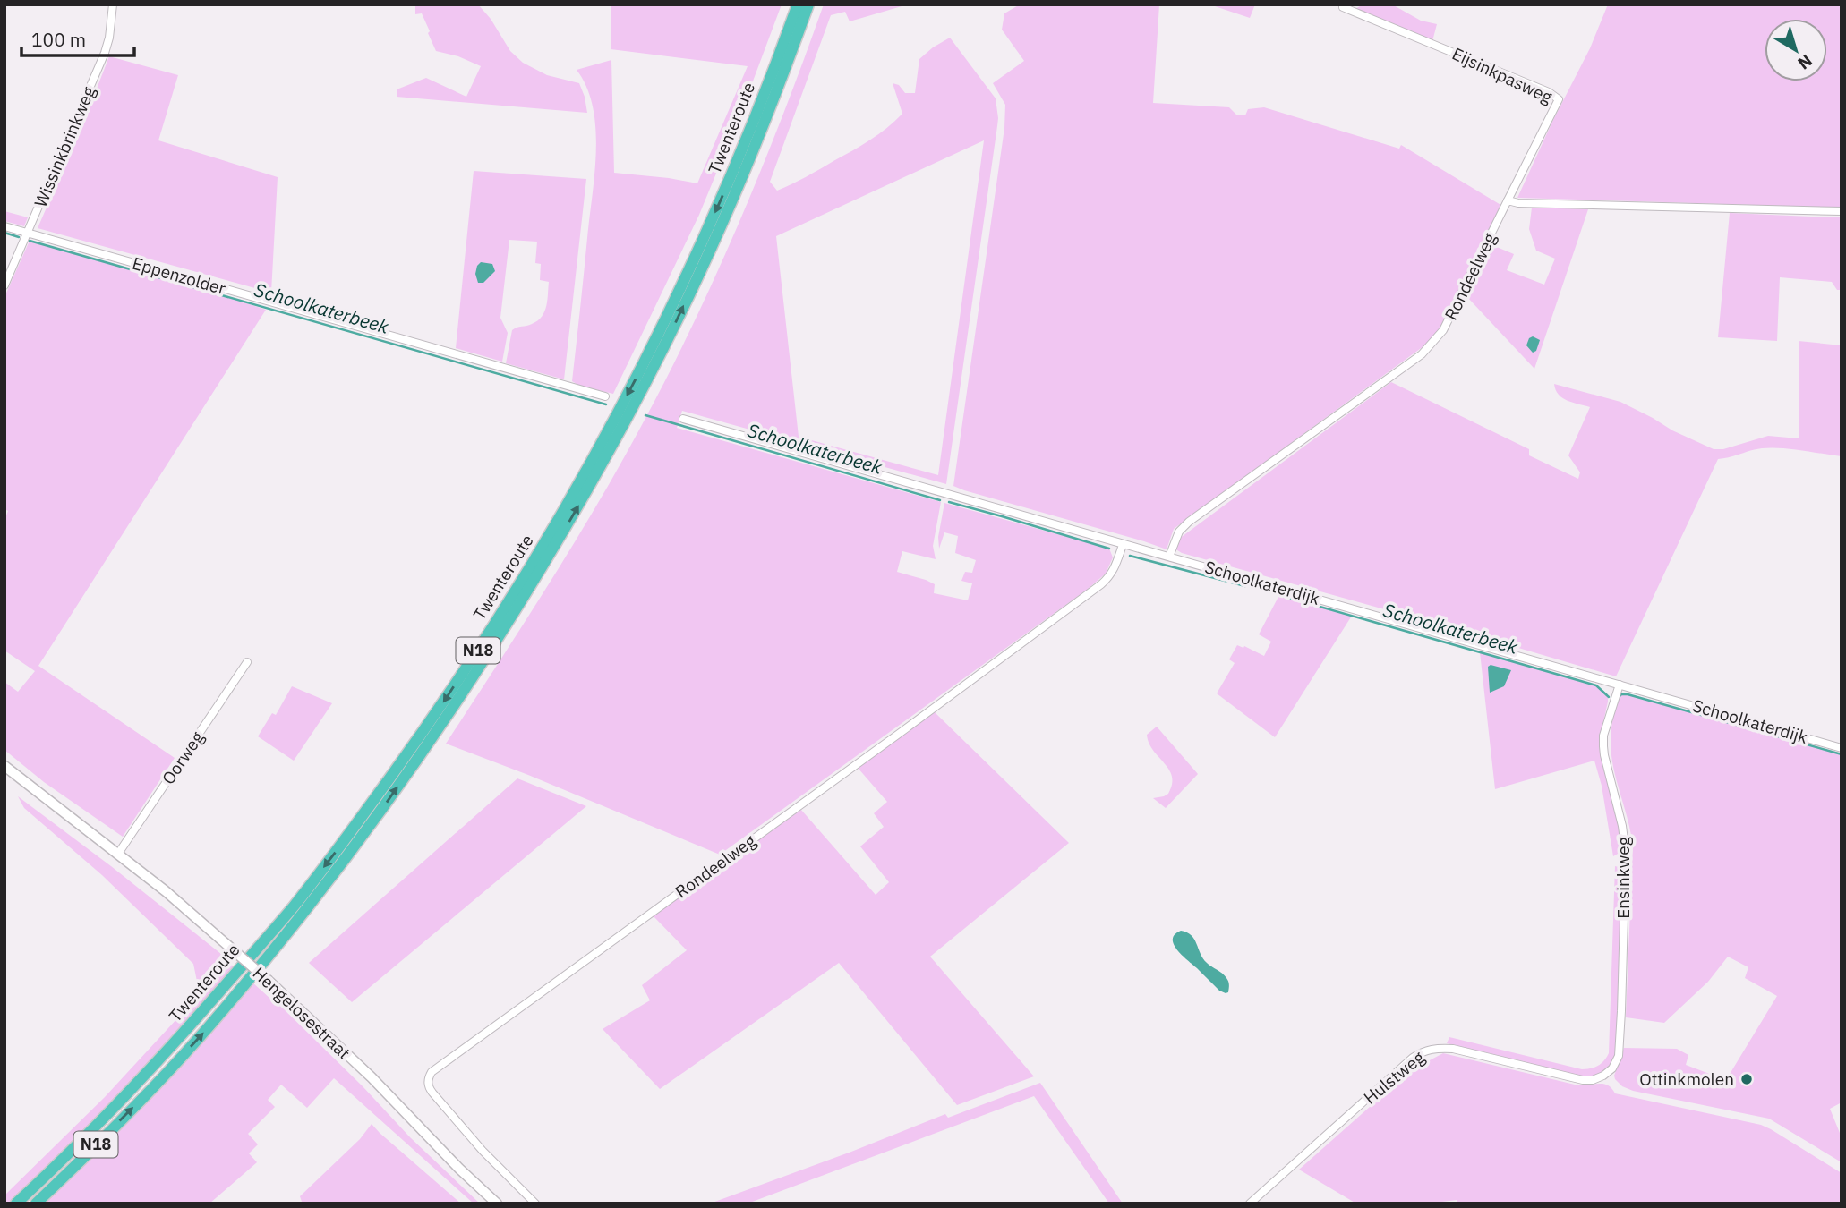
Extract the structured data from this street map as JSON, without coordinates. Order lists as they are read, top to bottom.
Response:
{
  "streets": {
    "highway": ["Twenteroute", "N18"],
    "main road": ["Hengelosestraat"],
    "street": [
      "Eijsinkpasweg",
      "Wissinkbrinkweg",
      "Eppenzolder",
      "Rondeelweg",
      "Schoolkaterdijk",
      "Oorweg",
      "Ensinkweg",
      "Hulstweg"
    ]
  },
  "crossings": [
    ["Eijsinkpasweg", "Rondeelweg"],
    ["Wissinkbrinkweg", "Eppenzolder"],
    ["Rondeelweg", "Schoolkaterdijk"],
    ["Schoolkaterdijk", "Ensinkweg"],
    ["Oorweg", "Hengelosestraat"],
    ["Ensinkweg", "Hulstweg"]
  ],
  "water": ["Schoolkaterbeek"],
  "places": ["Ottinkmolen"],
  "scale_bar": "100 m",
  "north": "bottom right"
}
